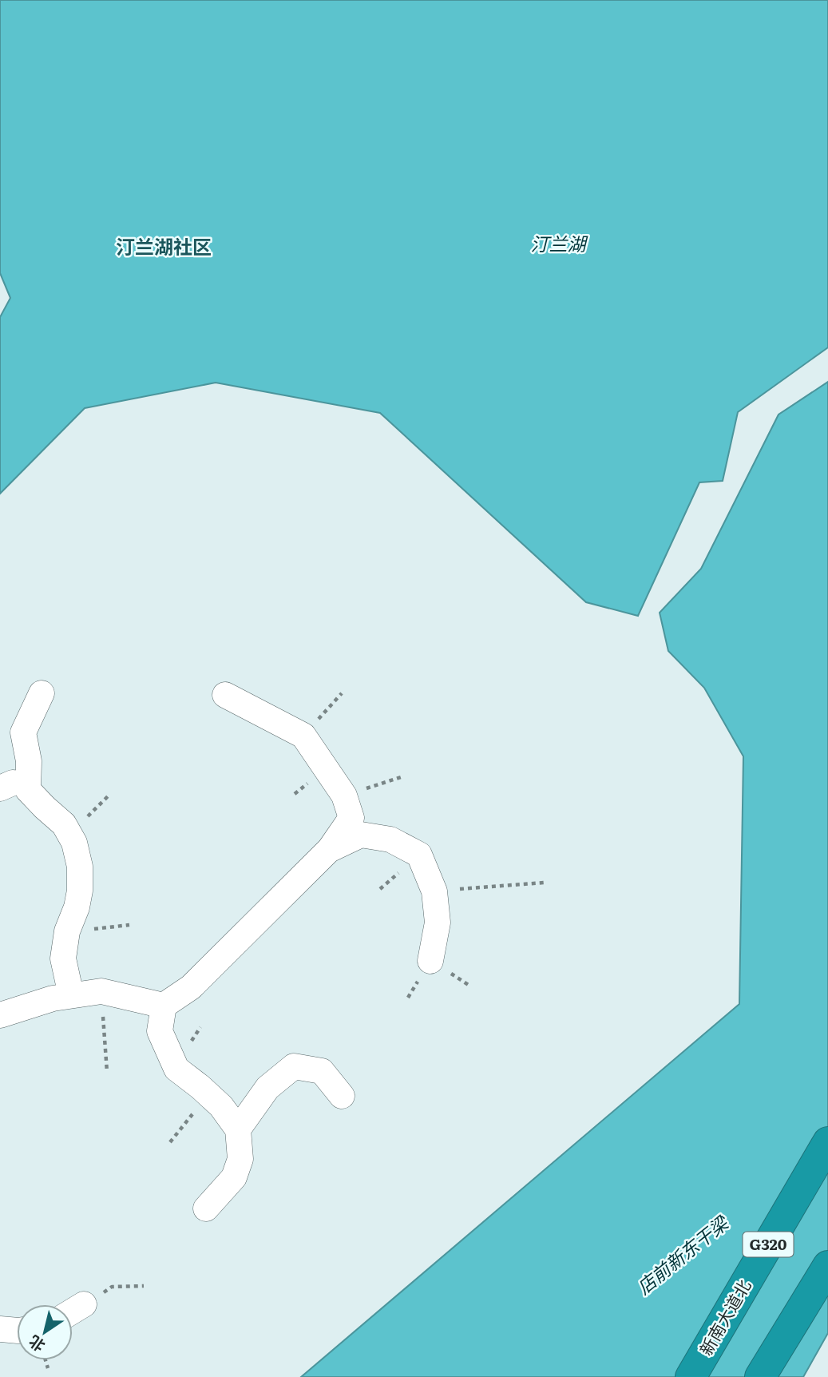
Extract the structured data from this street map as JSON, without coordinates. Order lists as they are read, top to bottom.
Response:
{
  "streets": {
    "highway": ["G320", "新南大道北"]
  },
  "districts": ["汀兰湖社区"],
  "water": ["汀兰湖", "店前新东干梁"],
  "north": "bottom left"
}
